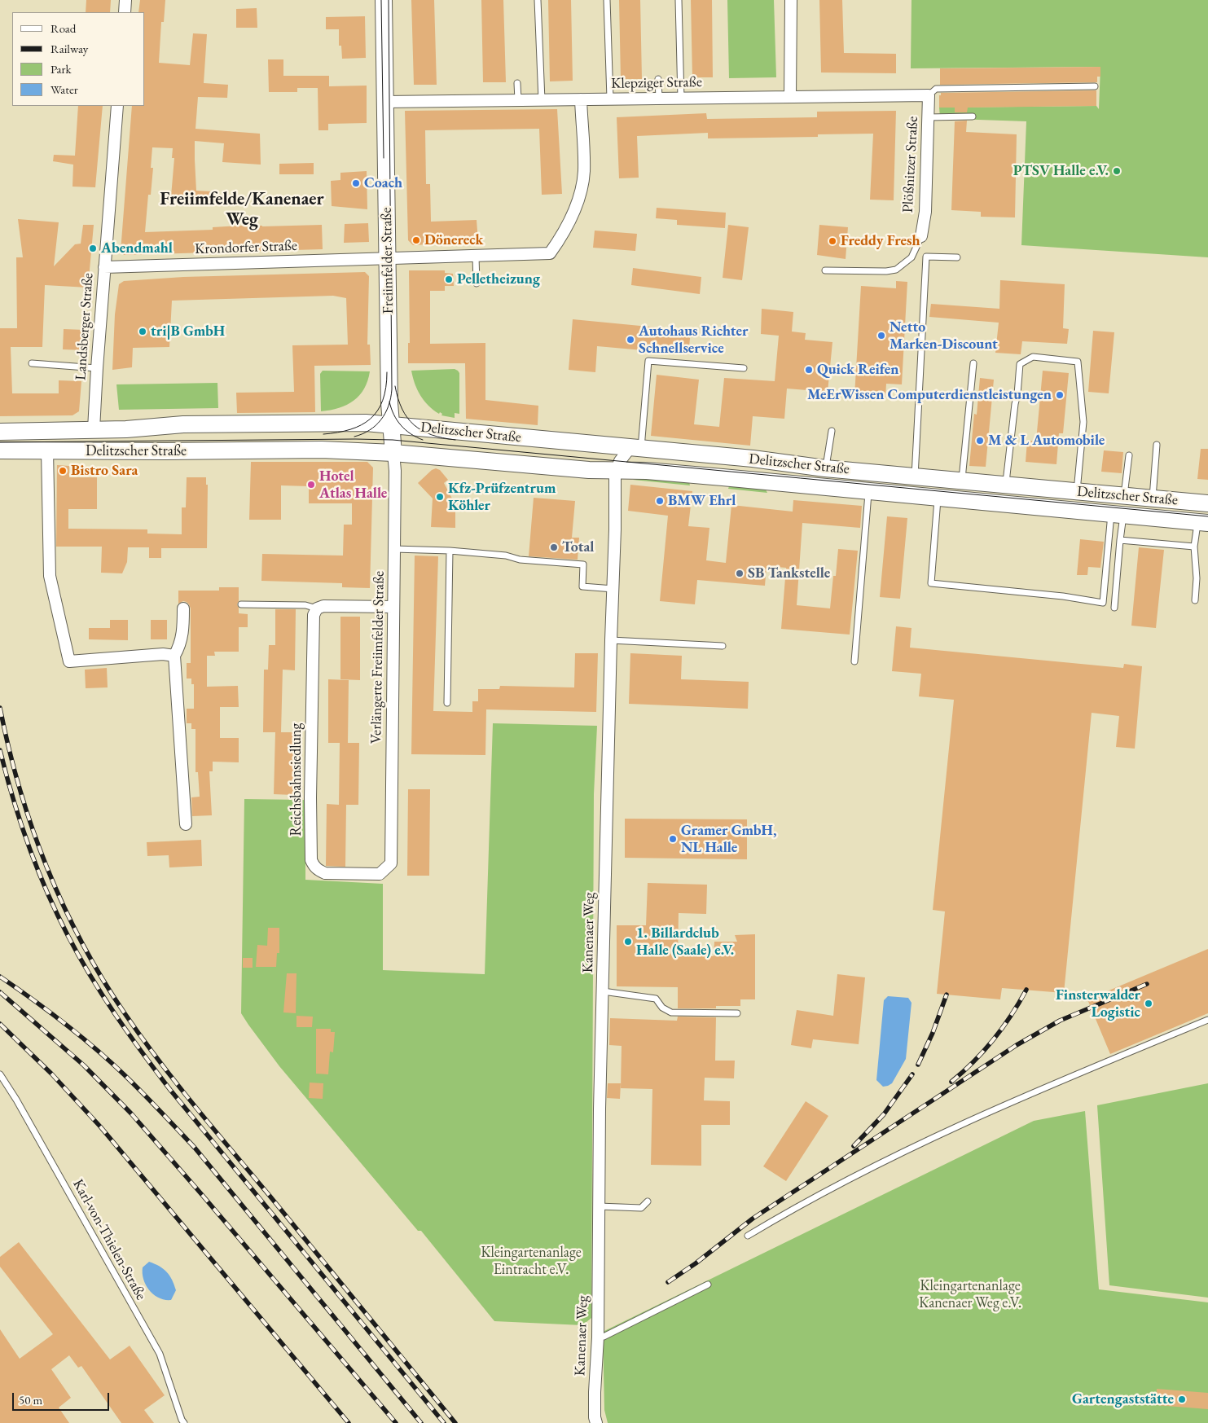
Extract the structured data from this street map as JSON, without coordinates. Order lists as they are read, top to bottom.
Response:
{
  "streets": {
    "main road": ["Freiimfelder Straße", "Delitzscher Straße"],
    "street": [
      "Klepziger Straße",
      "Plößnitzer Straße",
      "Krondorfer Straße",
      "Landsberger Straße",
      "Verlängerte Freiimfelder Straße",
      "Reichsbahnsiedlung",
      "Kanenaer Weg"
    ],
    "lane": ["Karl-von-Thielen-Straße"]
  },
  "crossings": [
    ["Klepziger Straße", "Plößnitzer Straße"],
    ["Klepziger Straße", "Krondorfer Straße"],
    ["Klepziger Straße", "Freiimfelder Straße"],
    ["Krondorfer Straße", "Freiimfelder Straße"],
    ["Krondorfer Straße", "Landsberger Straße"],
    ["Freiimfelder Straße", "Delitzscher Straße"],
    ["Landsberger Straße", "Delitzscher Straße"],
    ["Delitzscher Straße", "Verlängerte Freiimfelder Straße"],
    ["Delitzscher Straße", "Kanenaer Weg"],
    ["Verlängerte Freiimfelder Straße", "Reichsbahnsiedlung"]
  ],
  "districts": ["Freiimfelde/Kanenaer Weg"],
  "parks": ["Kleingartenanlage Eintracht e.V.", "Kleingartenanlage Kanenaer Weg e.V."],
  "places": [
    "PTSV Halle e.V.",
    "Coach",
    "Dönereck",
    "Freddy Fresh",
    "Abendmahl",
    "Pelletheizung",
    "tri|B GmbH",
    "Netto Marken-Discount",
    "Autohaus Richter Schnellservice",
    "Quick Reifen",
    "MeErWissen Computerdienstleistungen",
    "M & L Automobile",
    "Bistro Sara",
    "Hotel Atlas Halle",
    "Kfz-Prüfzentrum Köhler",
    "BMW Ehrl",
    "Total",
    "SB Tankstelle",
    "Gramer GmbH, NL Halle",
    "1. Billardclub Halle (Saale) e.V.",
    "Finsterwalder Logistic",
    "Gartengaststätte"
  ],
  "legend": [
    "Road",
    "Railway",
    "Park",
    "Water"
  ],
  "scale_bar": "50 m"
}
